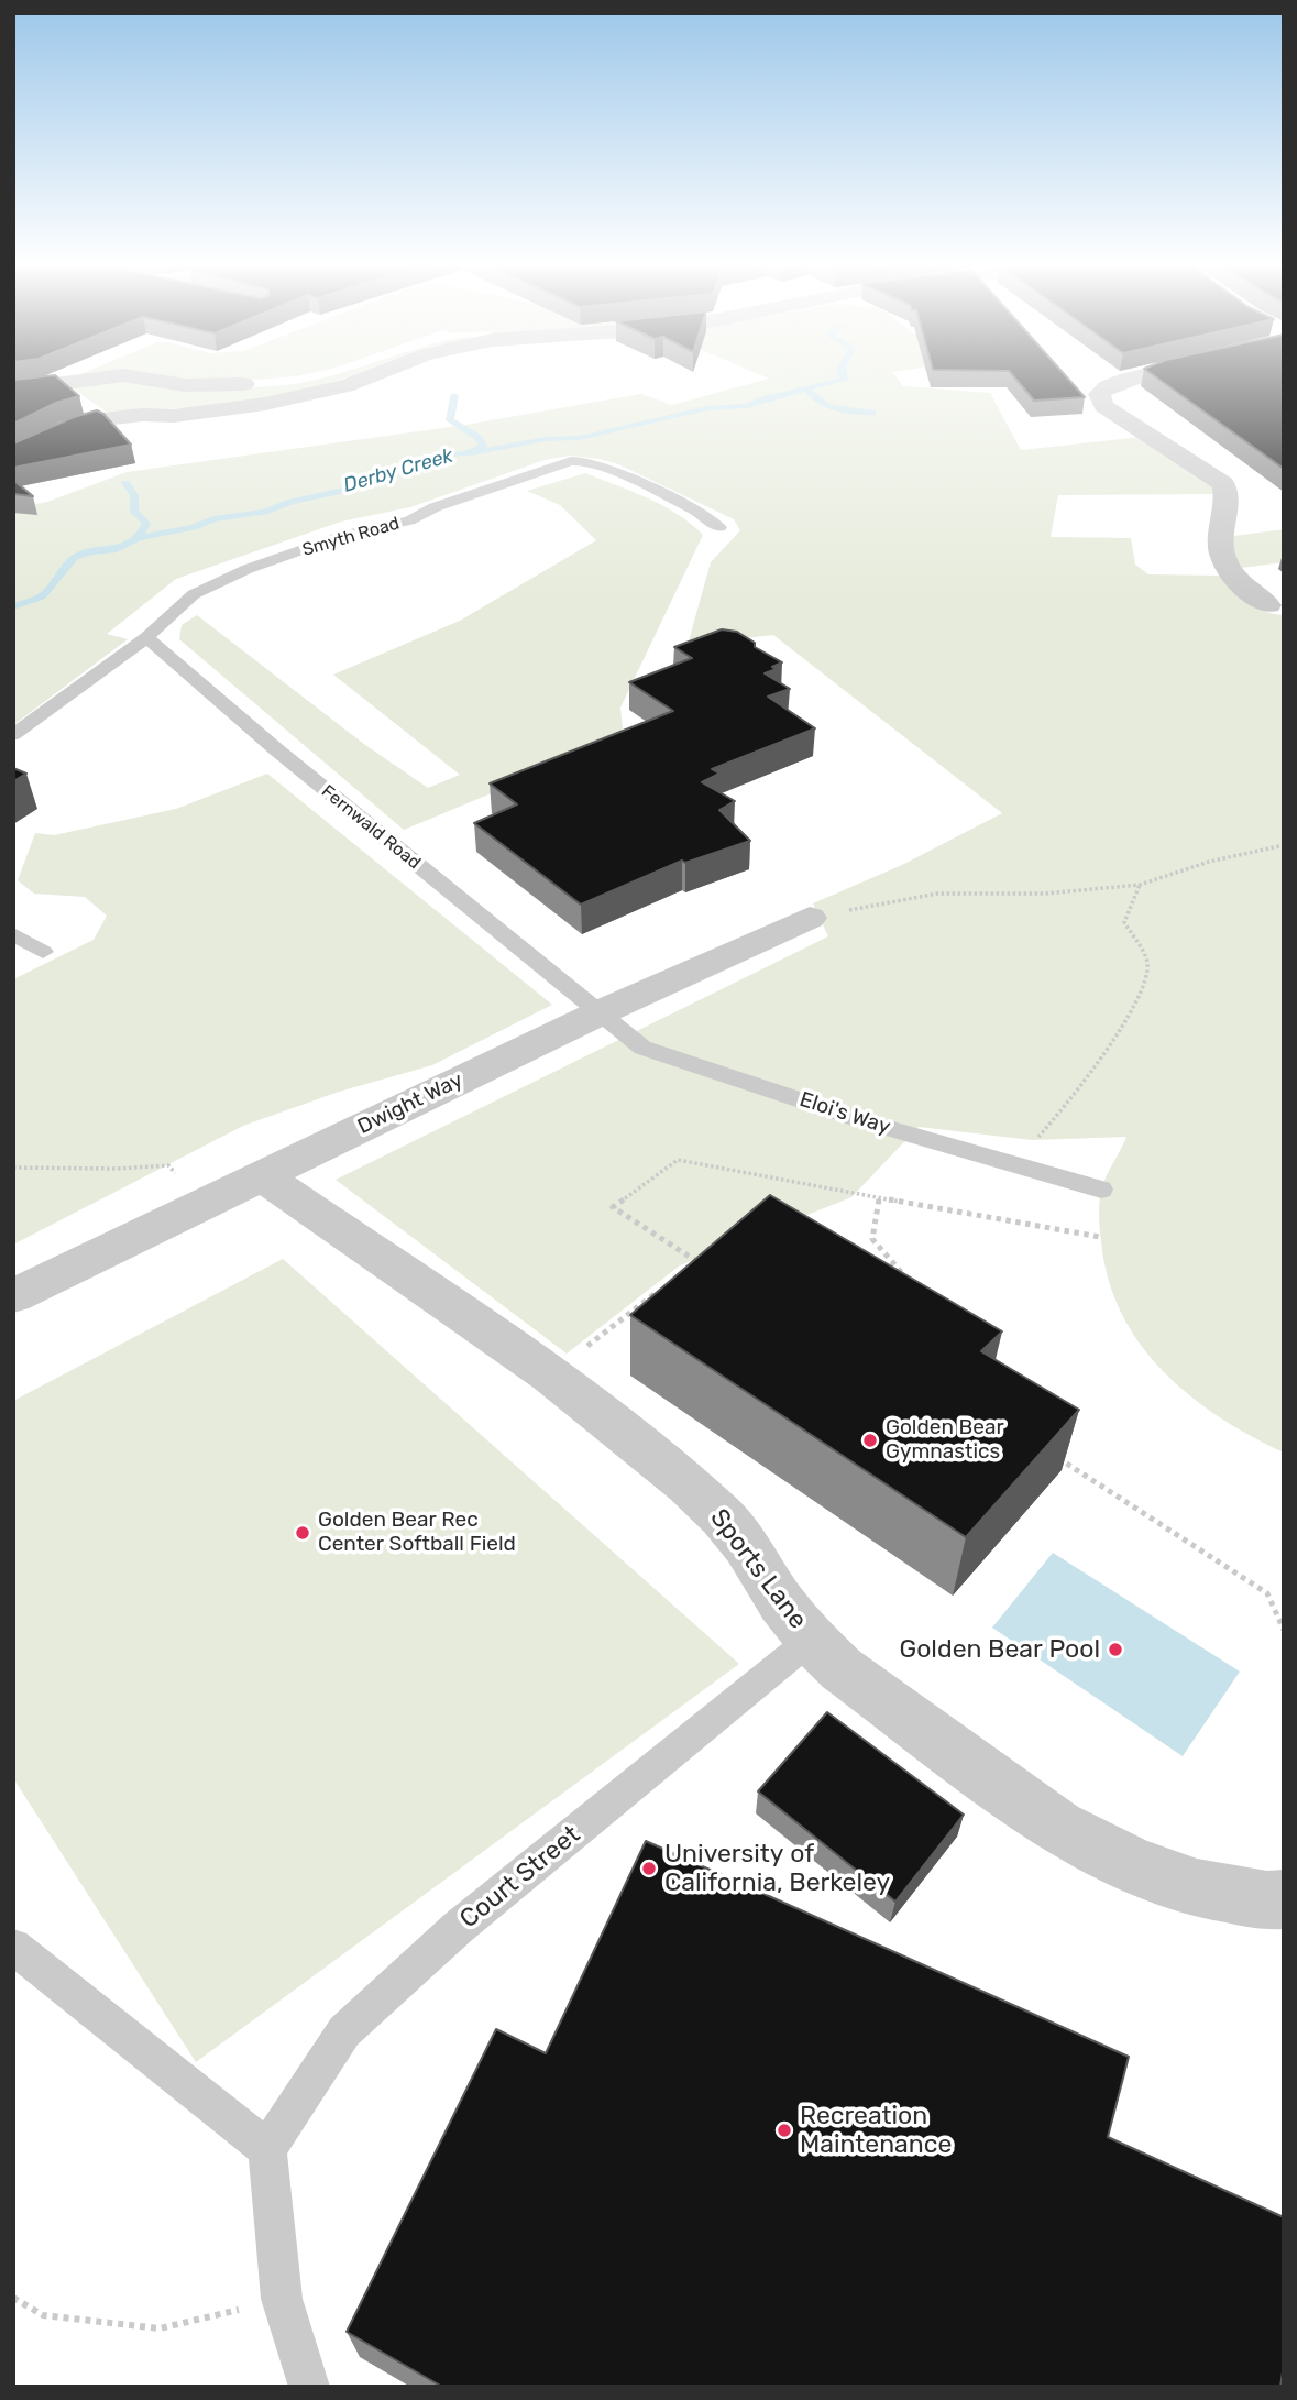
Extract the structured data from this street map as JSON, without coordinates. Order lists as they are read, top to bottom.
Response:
{
  "streets": {
    "street": ["Dwight Way", "Sports Lane"],
    "lane": [
      "Smyth Road",
      "Fernwald Road",
      "Eloi's Way",
      "Court Street"
    ]
  },
  "crossings": [
    ["Smyth Road", "Fernwald Road"],
    ["Fernwald Road", "Dwight Way"],
    ["Fernwald Road", "Eloi's Way"],
    ["Dwight Way", "Eloi's Way"],
    ["Dwight Way", "Sports Lane"],
    ["Sports Lane", "Court Street"]
  ],
  "water": ["Derby Creek"],
  "places": [
    "Golden Bear Gymnastics",
    "Golden Bear Rec Center Softball Field",
    "Golden Bear Pool",
    "University of California, Berkeley",
    "Recreation Maintenance"
  ]
}
